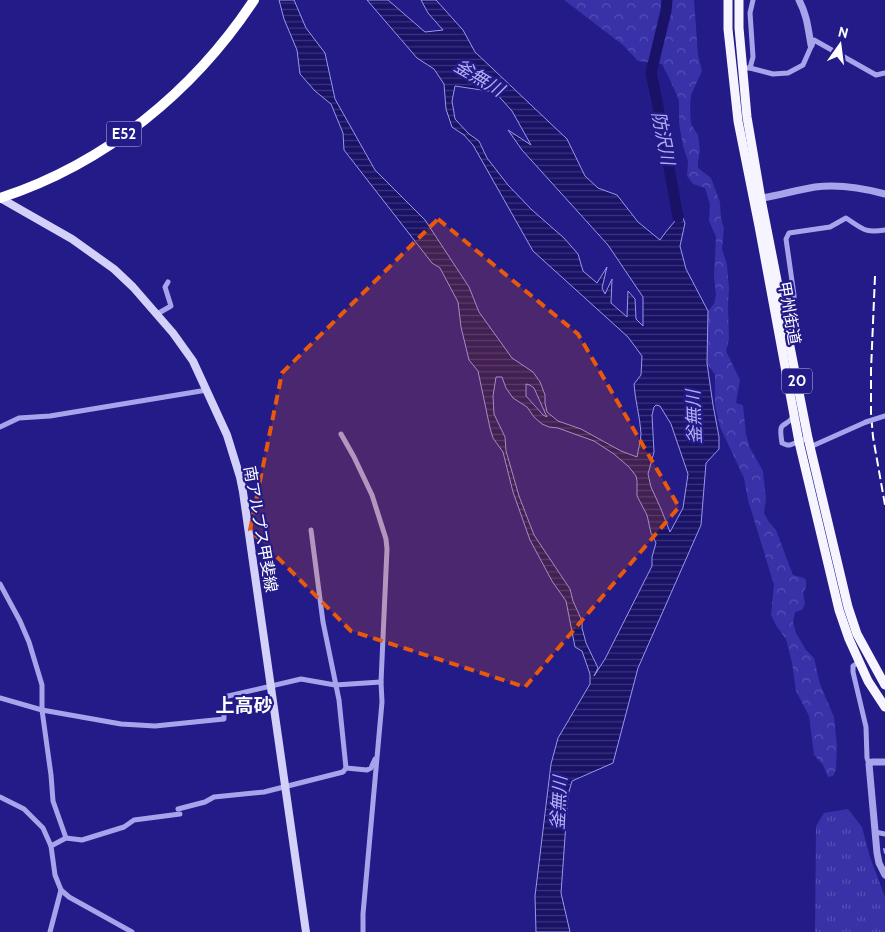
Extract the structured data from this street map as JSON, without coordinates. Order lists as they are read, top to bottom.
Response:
{
  "streets": {
    "highway": ["E52", "甲州街道", "20"],
    "main road": ["南アルプス甲斐線"]
  },
  "crossings": [
    ["E52", "南アルプス甲斐線"]
  ],
  "districts": ["上高砂"],
  "water": ["釜無川", "防沢川"],
  "north": "top"
}
